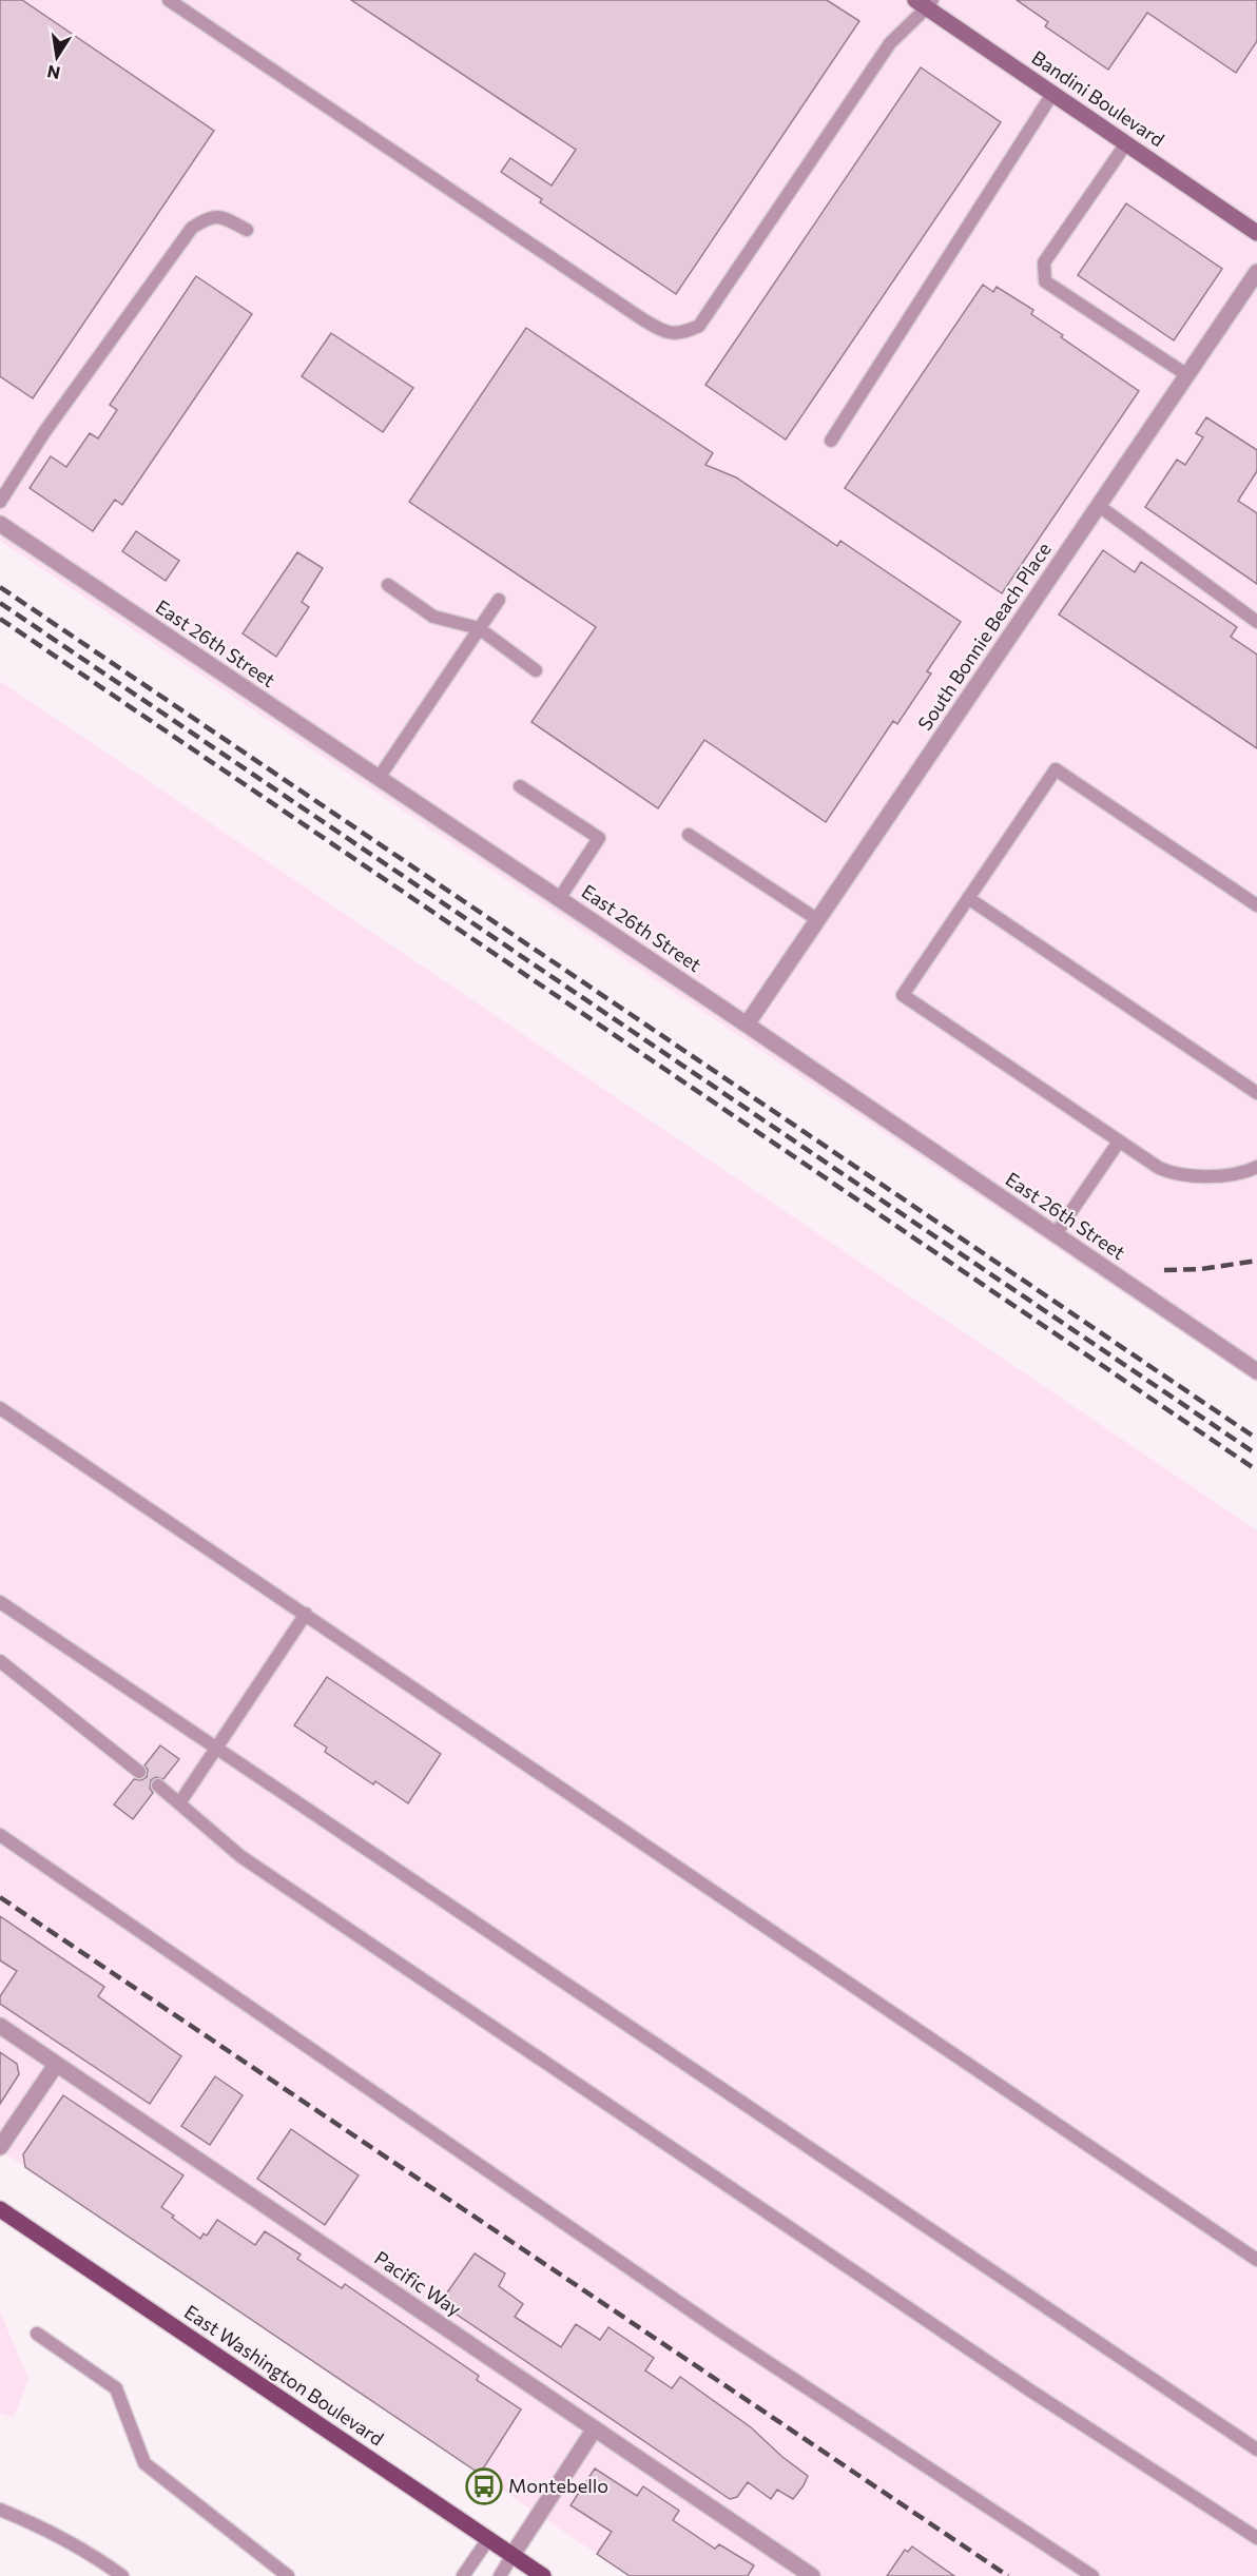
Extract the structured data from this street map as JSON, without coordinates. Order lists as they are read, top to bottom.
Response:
{
  "streets": {
    "main road": ["Bandini Boulevard", "East Washington Boulevard"],
    "street": ["South Bonnie Beach Place", "East 26th Street", "Pacific Way"]
  },
  "crossings": [
    ["South Bonnie Beach Place", "East 26th Street"]
  ],
  "places": {
    "bus stop": ["Montebello"]
  },
  "north": "bottom"
}
